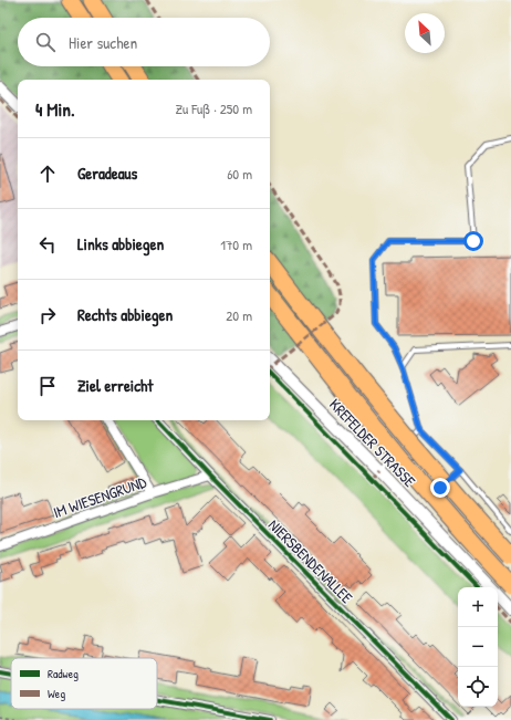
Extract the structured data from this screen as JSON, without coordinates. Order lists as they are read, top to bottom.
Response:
{
  "streets": {
    "street": ["KREFELDER STRASSE", "IM WIESENGRUND", "NIERSBENDENALLEE"]
  },
  "crossings": [
    ["IM WIESENGRUND", "NIERSBENDENALLEE"]
  ],
  "legend": ["Radweg", "Weg"],
  "north": "top left",
  "page": {
    "search": "Hier suchen",
    "heading": ["4 Min.", "Zu Fuß · 250 m"],
    "list": [
      ["Geradeaus", "60 m"],
      ["Links abbiegen", "170 m"],
      ["Rechts abbiegen", "20 m"],
      "Ziel erreicht"
    ],
    "map_buttons": ["+", "−"]
  }
}
